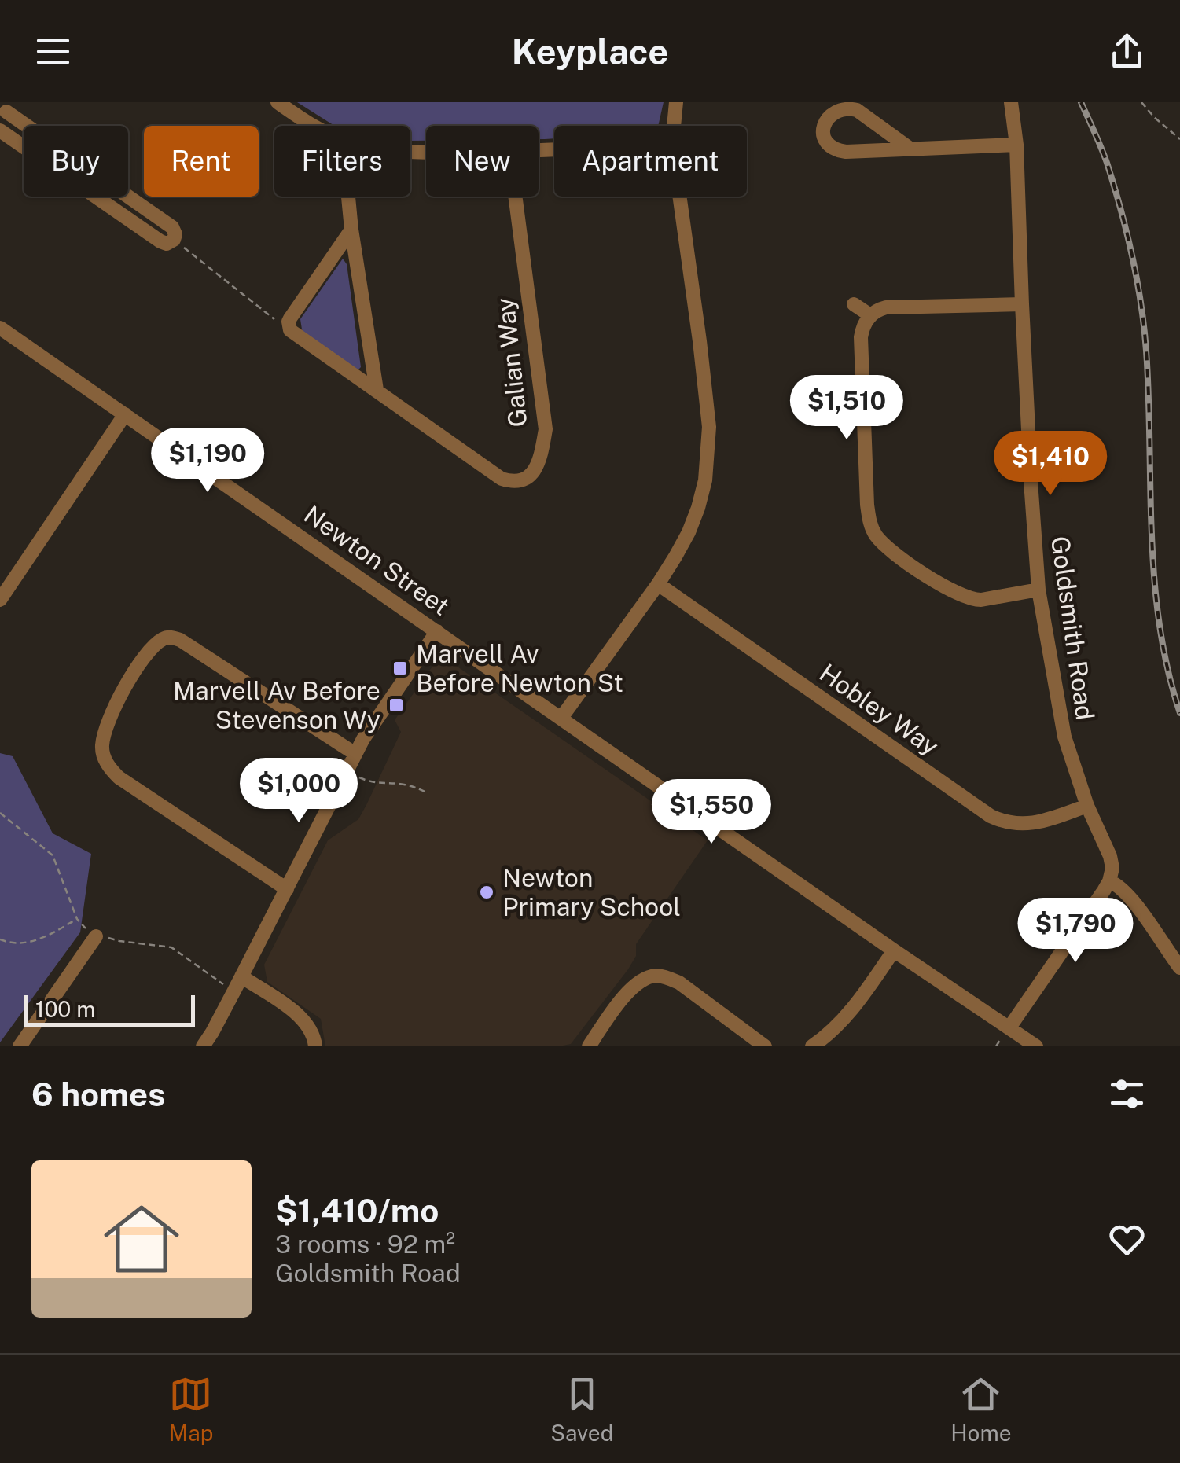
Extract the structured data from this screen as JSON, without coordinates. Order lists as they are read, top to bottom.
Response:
{
  "streets": {
    "street": [
      "Galian Way",
      "Newton Street",
      "Goldsmith Road",
      "Hobley Way"
    ]
  },
  "crossings": [
    ["Goldsmith Road", "Hobley Way"]
  ],
  "places": {
    "transit": ["Marvell Av Before Newton St", "Marvell Av Before Stevenson Wy"],
    "other": ["Newton Primary School"]
  },
  "scale_bar": "100 m",
  "page": {
    "header": "Keyplace",
    "chip": [
      "Buy",
      "Rent",
      "Filters",
      "New",
      "Apartment"
    ],
    "price": [
      "$1,510",
      "$1,190",
      "$1,410",
      "$1,000",
      "$1,550",
      "$1,790"
    ],
    "scale": "100 m",
    "heading": "6 homes",
    "list": [
      {
        "name": "$1,410/mo",
        "note": "3 rooms · 92 m² · Goldsmith Road"
      }
    ],
    "tabs": ["Map", "Saved", "Home"]
  }
}
